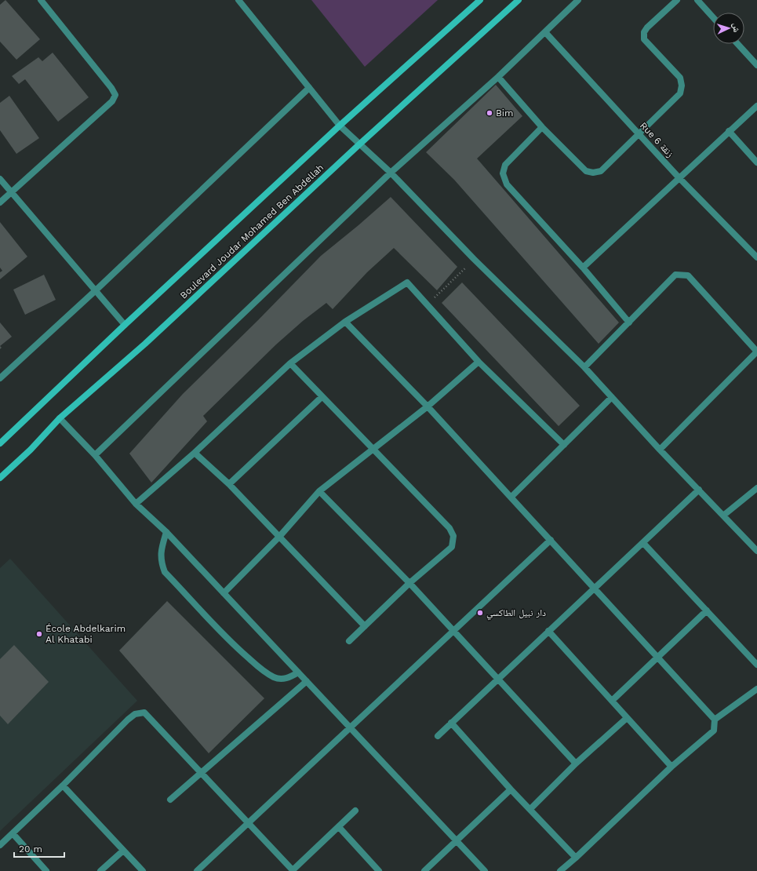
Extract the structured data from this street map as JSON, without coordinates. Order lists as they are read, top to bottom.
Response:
{
  "streets": {
    "main road": ["Boulevard Joudar Mohamed Ben Abdellah"],
    "street": ["Rue 6 زنقة"]
  },
  "places": ["Bim", "دار نبيل الطاكسي", "École Abdelkarim Al Khatabi"],
  "scale_bar": "20 m",
  "north": "right"
}
